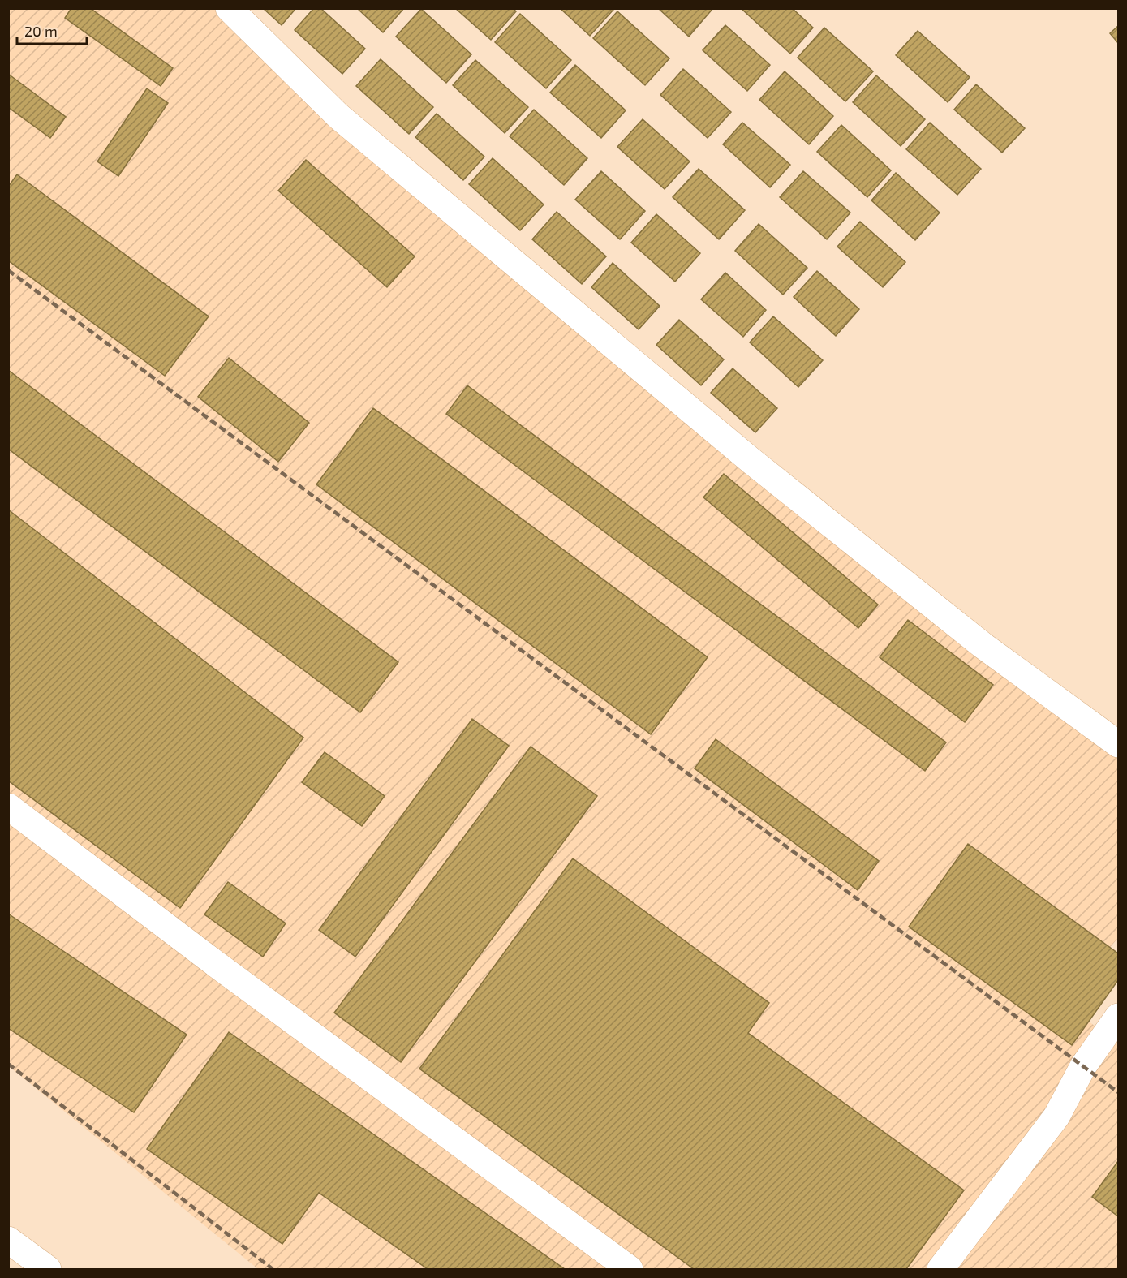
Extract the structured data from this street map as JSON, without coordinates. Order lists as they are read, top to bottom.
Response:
{
  "scale_bar": "20 m"
}
